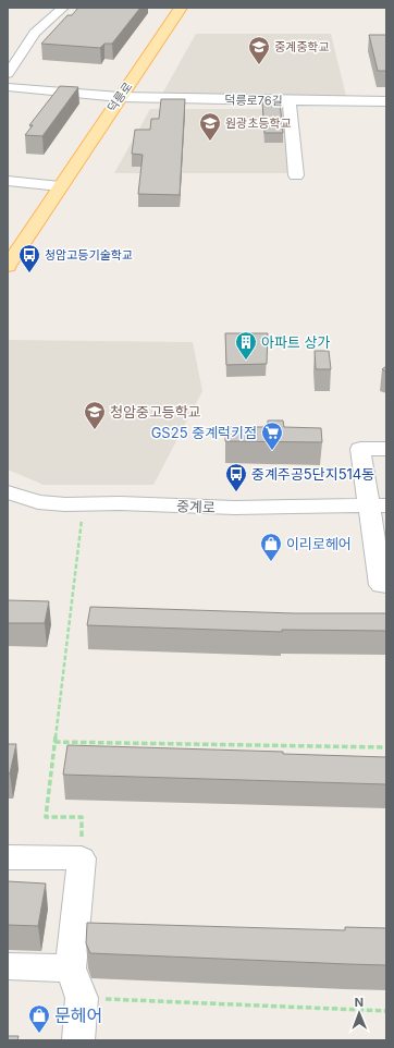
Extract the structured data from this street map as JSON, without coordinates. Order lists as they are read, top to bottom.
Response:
{
  "streets": {
    "main road": ["덕릉로"],
    "street": ["덕릉로76길", "중계로"]
  },
  "crossings": [
    ["덕릉로", "덕릉로76길"]
  ],
  "places": {
    "school or university": ["중계중학교", "원광초등학교", "청암중고등학교"],
    "bus stop": ["청암고등기술학교", "중계주공5단지514동"],
    "building": ["아파트 상가"],
    "supermarket": ["GS25 중계럭키점"],
    "shop": ["이리로헤어", "문헤어"]
  },
  "north": "top"
}
